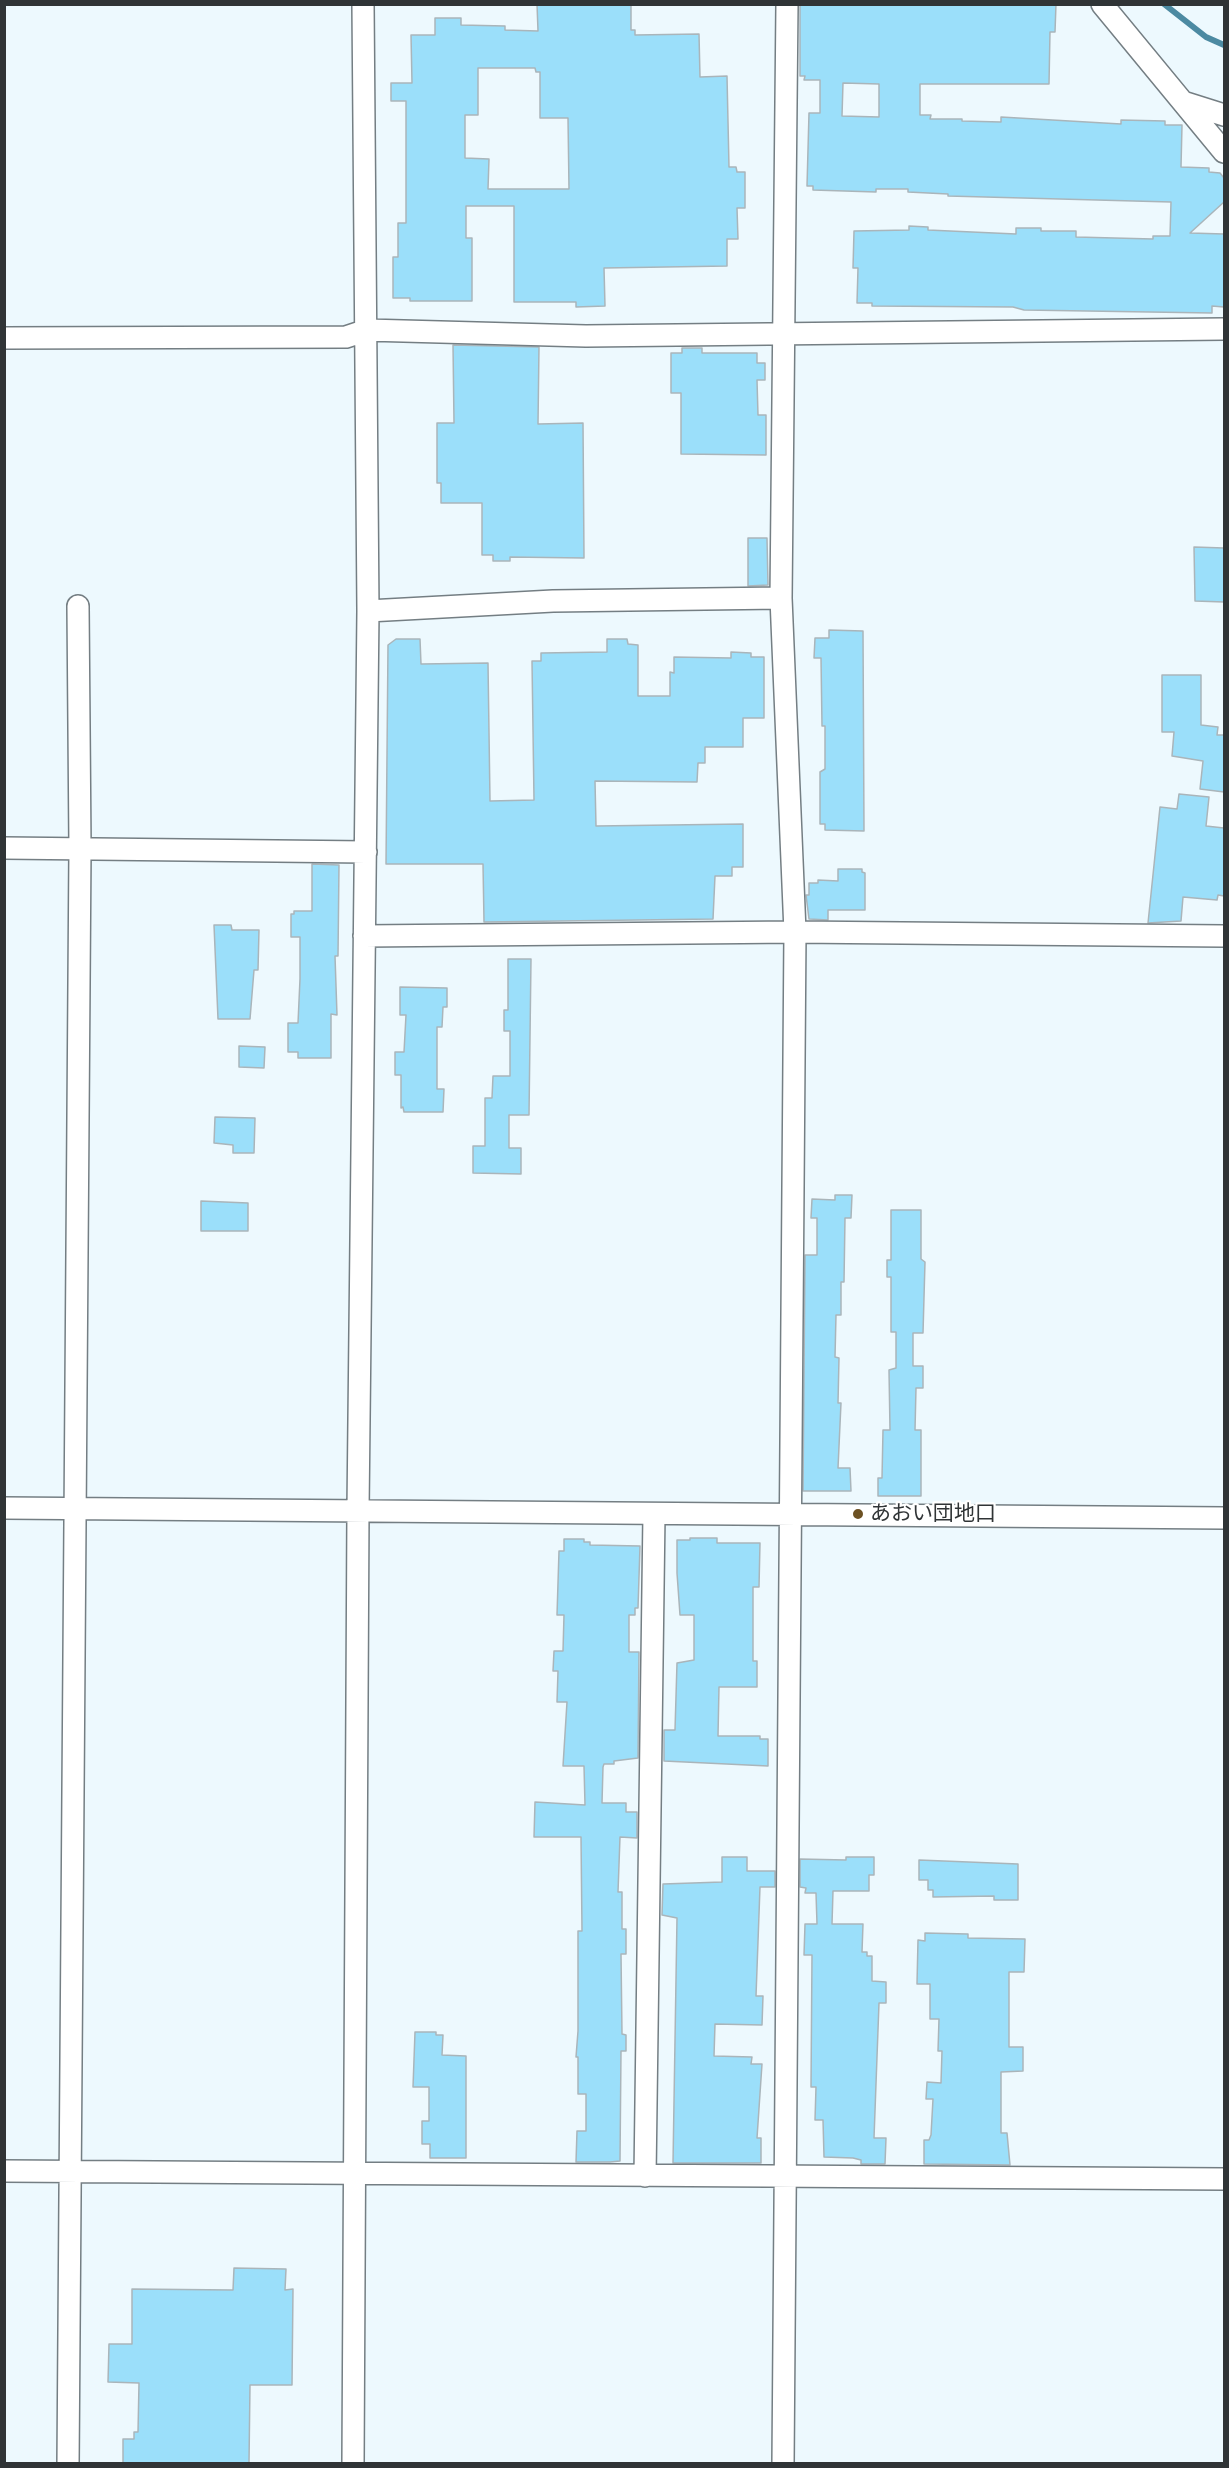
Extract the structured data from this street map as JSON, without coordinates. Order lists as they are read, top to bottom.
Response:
{
  "places": ["あおい団地口"]
}
